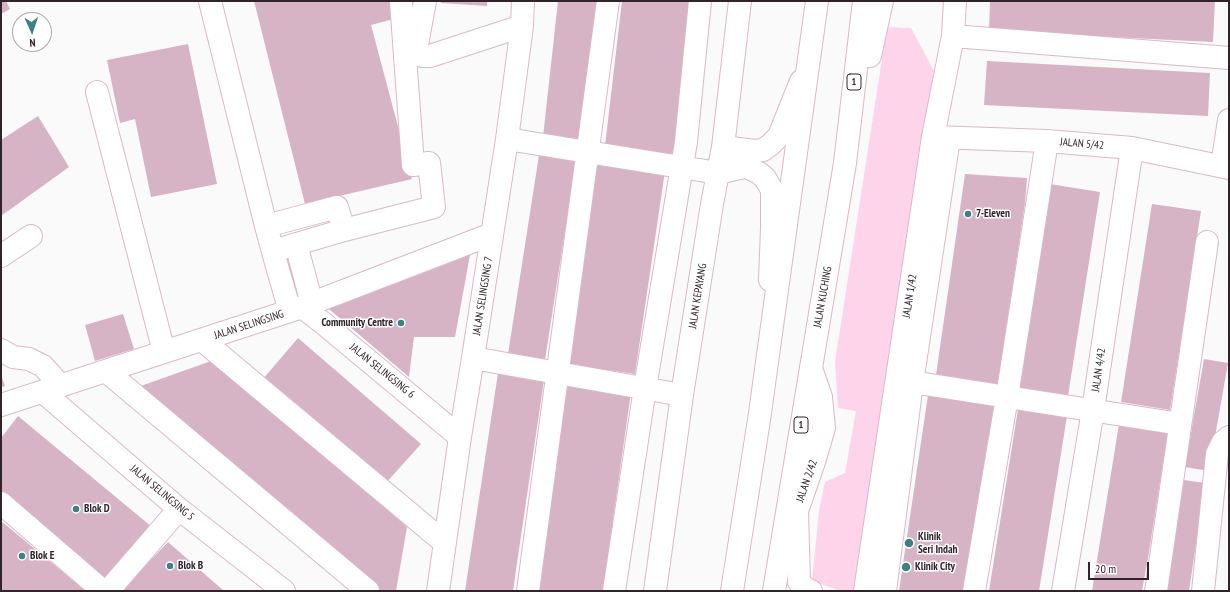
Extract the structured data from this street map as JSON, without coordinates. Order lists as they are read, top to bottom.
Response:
{
  "streets": {
    "main road": [
      "1",
      "JALAN 5/42",
      "JALAN SELINGSING 7",
      "JALAN KEPAYANG",
      "JALAN 1/42",
      "JALAN KUCHING",
      "JALAN SELINGSING",
      "JALAN 4/42",
      "JALAN SELINGSING 6",
      "JALAN 2/42",
      "JALAN SELINGSING 5"
    ]
  },
  "crossings": [
    ["JALAN 5/42", "JALAN 1/42"],
    ["JALAN 5/42", "JALAN 4/42"],
    ["JALAN SELINGSING 7", "JALAN SELINGSING"],
    ["JALAN SELINGSING 7", "JALAN SELINGSING 6"],
    ["JALAN KUCHING", "JALAN 2/42"],
    ["JALAN SELINGSING", "JALAN SELINGSING 6"],
    ["JALAN SELINGSING", "JALAN SELINGSING 5"]
  ],
  "places": [
    "7-Eleven",
    "Community Centre",
    "Blok D",
    "Klinik Seri Indah",
    "Blok E",
    "Blok B",
    "Klinik City"
  ],
  "scale_bar": "20 m",
  "north": "bottom"
}
